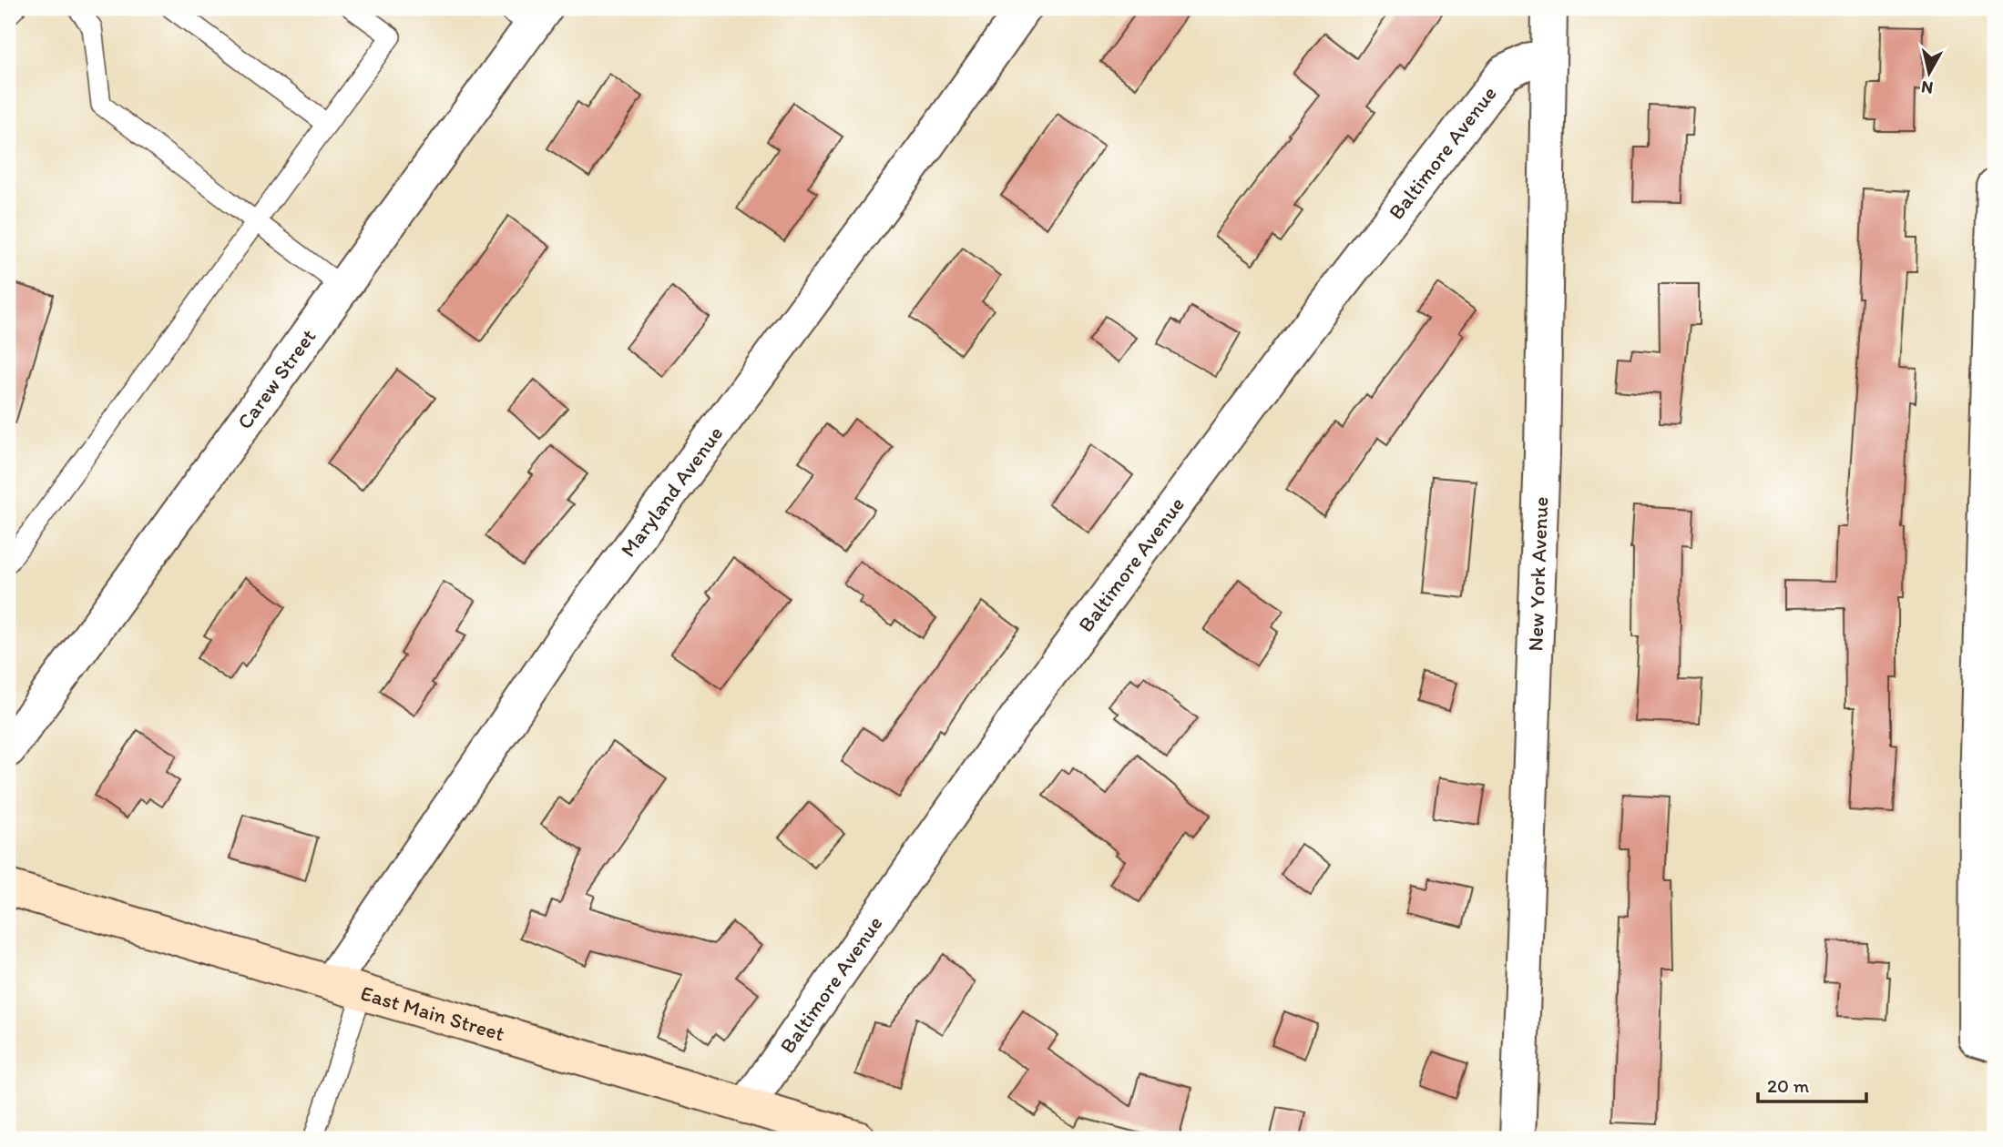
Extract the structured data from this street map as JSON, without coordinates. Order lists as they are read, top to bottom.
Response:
{
  "streets": {
    "main road": ["East Main Street"],
    "street": [
      "Baltimore Avenue",
      "Carew Street",
      "Maryland Avenue",
      "New York Avenue"
    ]
  },
  "crossings": [
    ["Baltimore Avenue", "New York Avenue"],
    ["Baltimore Avenue", "East Main Street"],
    ["Maryland Avenue", "East Main Street"]
  ],
  "scale_bar": "20 m",
  "north": "bottom"
}
